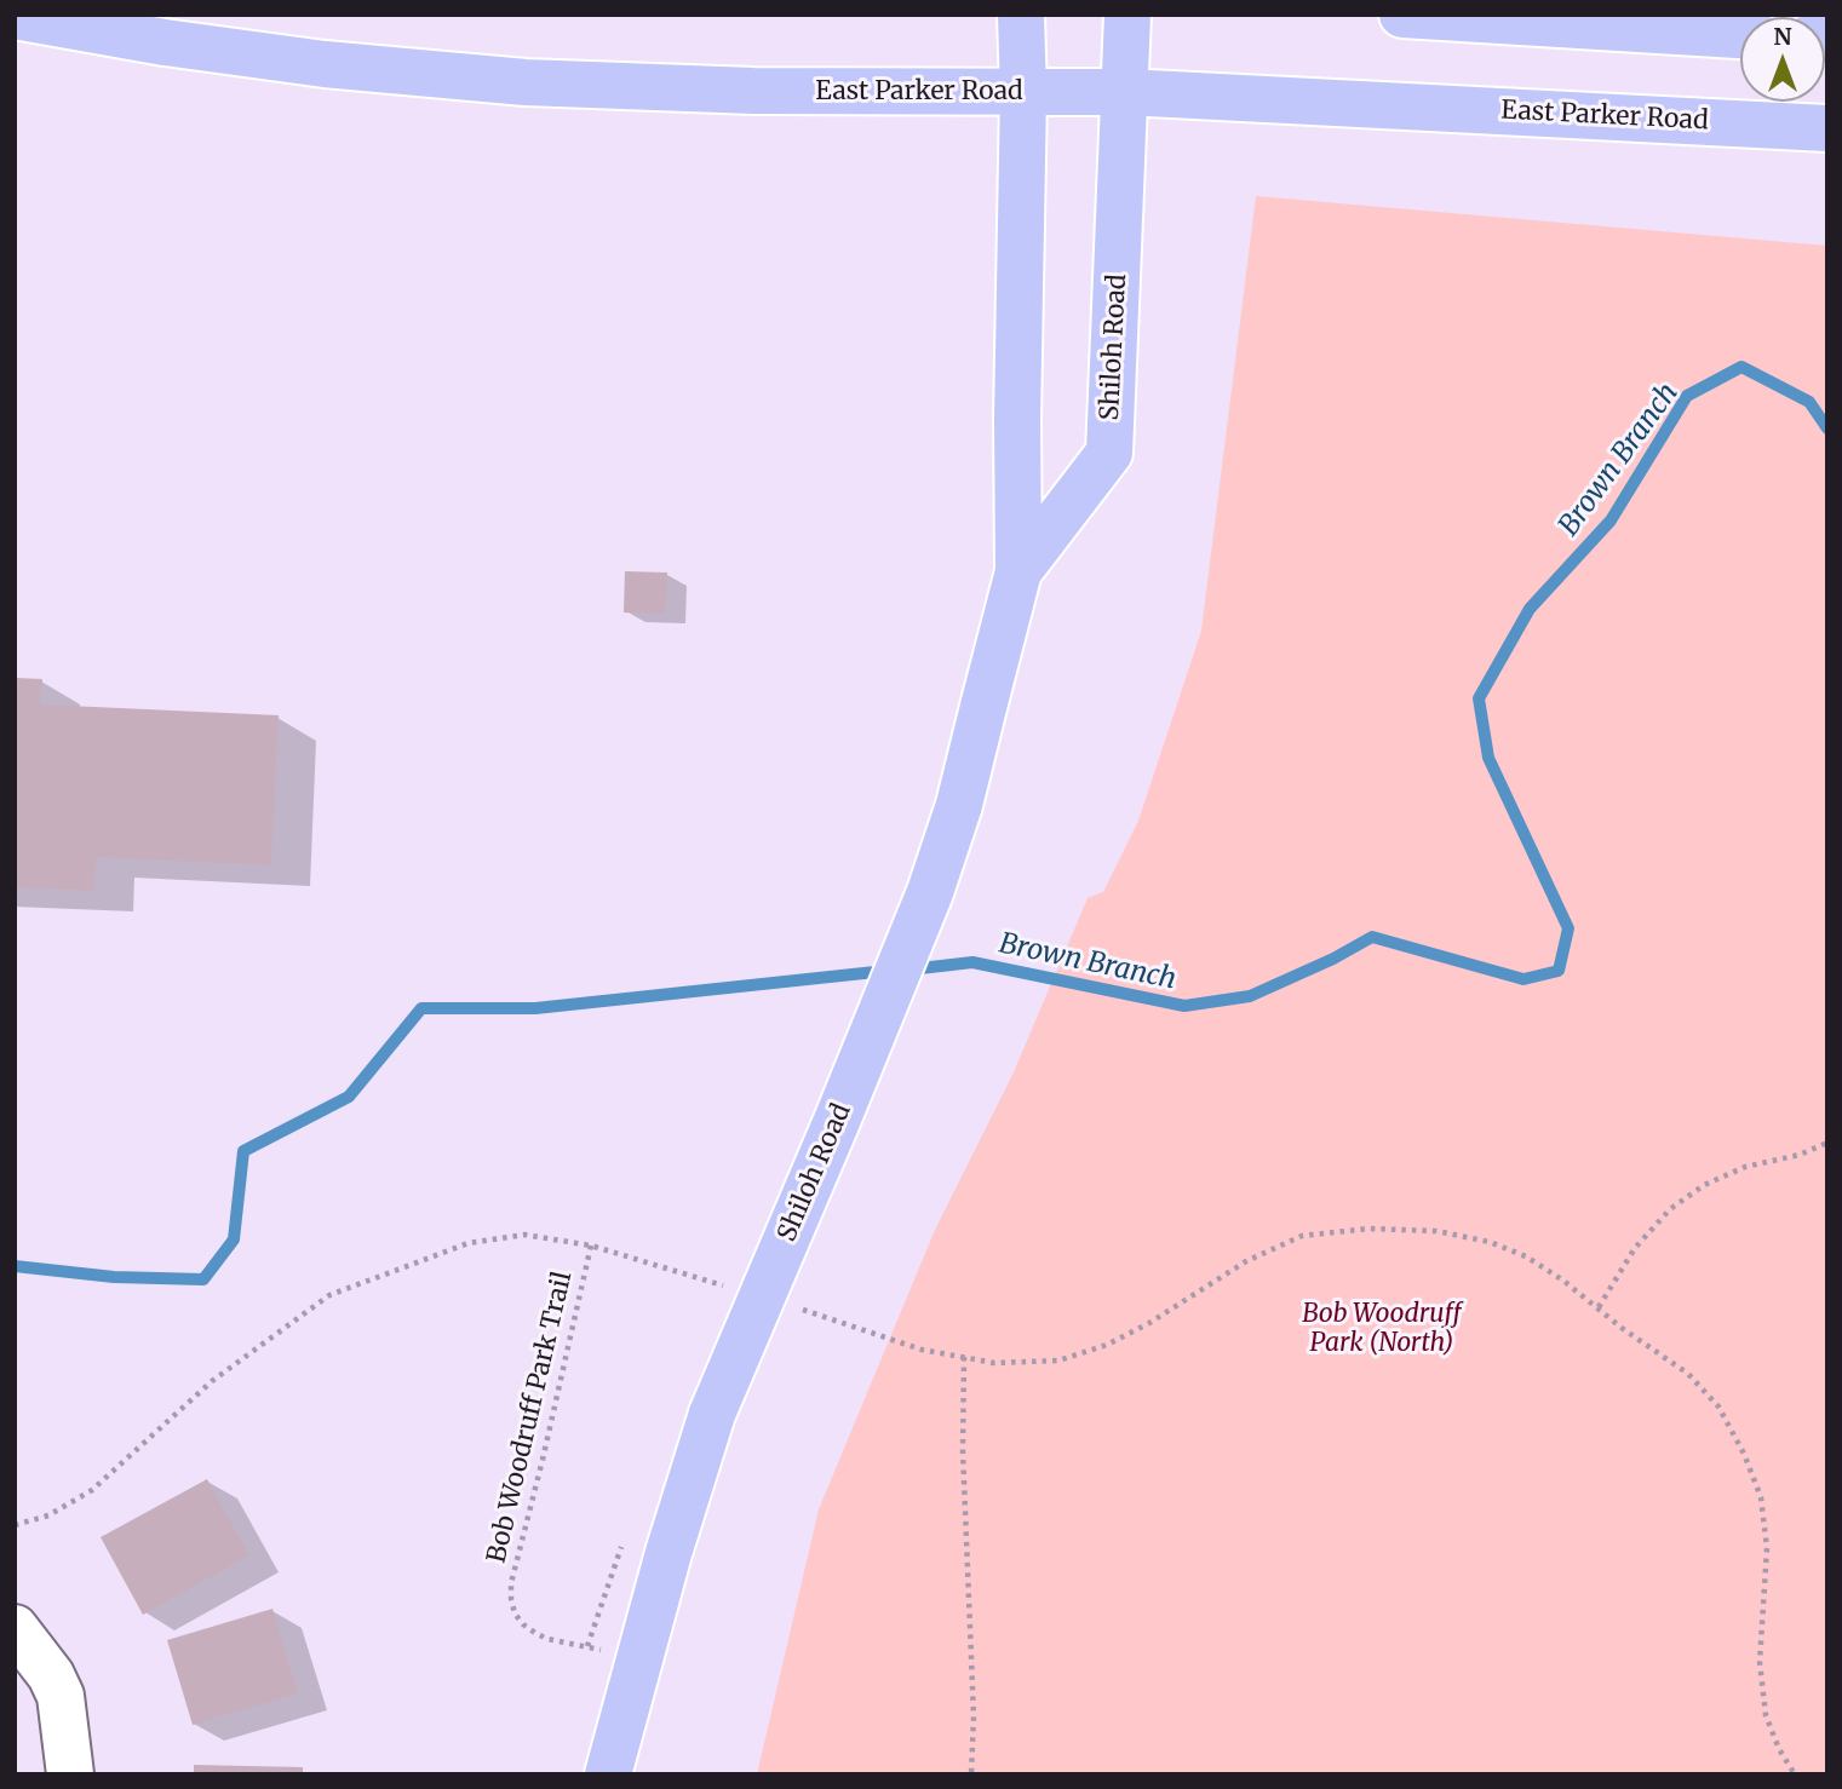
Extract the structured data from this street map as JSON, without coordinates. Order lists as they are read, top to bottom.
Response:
{
  "streets": {
    "main road": ["East Parker Road", "Shiloh Road"],
    "path": ["Bob Woodruff Park Trail"]
  },
  "crossings": [
    ["East Parker Road", "Shiloh Road"],
    ["Shiloh Road", "Bob Woodruff Park Trail"]
  ],
  "water": ["Brown Branch"],
  "parks": ["Bob Woodruff Park (North)"],
  "north": "top"
}
